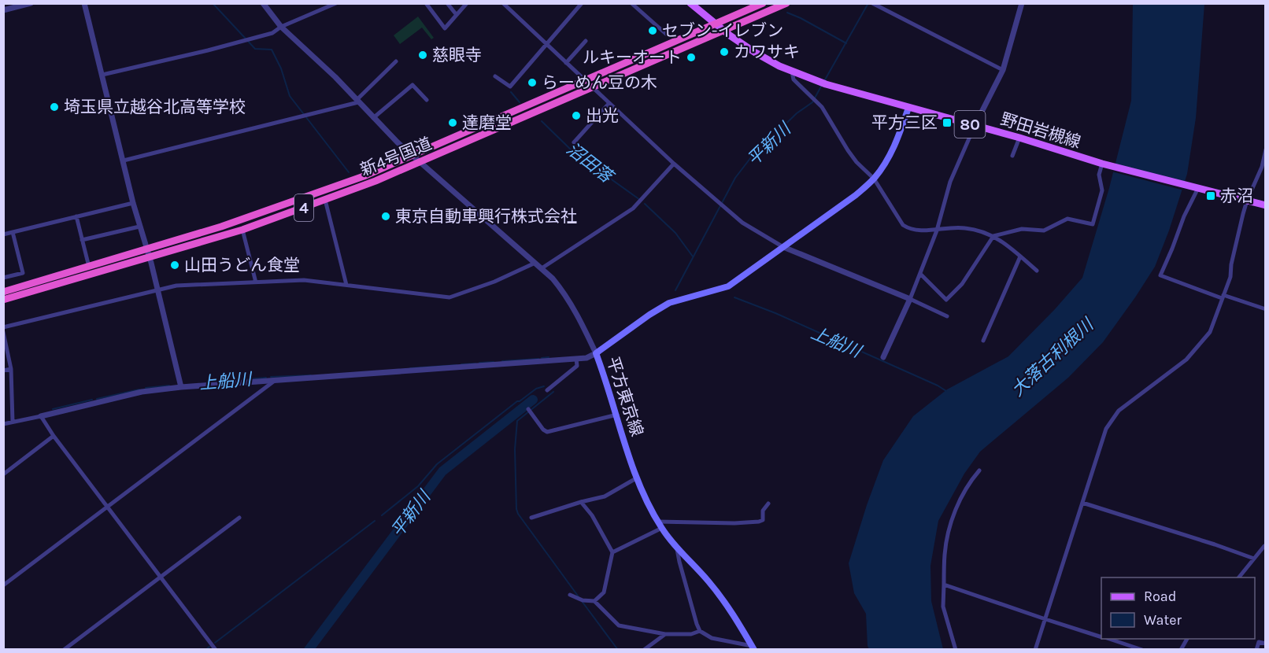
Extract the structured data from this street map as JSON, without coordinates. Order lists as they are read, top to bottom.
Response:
{
  "streets": {
    "highway": ["新4号国道", "4"],
    "main road": ["80", "野田岩槻線", "平方東京線"]
  },
  "crossings": [
    ["野田岩槻線", "新4号国道"],
    ["野田岩槻線", "平方東京線"]
  ],
  "water": [
    "平新川",
    "沼田落",
    "上船川",
    "大落古利根川"
  ],
  "places": {
    "other": [
      "セブン-イレブン",
      "カワサキ",
      "慈眼寺",
      "ルキーオート",
      "らーめん豆の木",
      "埼玉県立越谷北高等学校",
      "出光",
      "達磨堂",
      "東京自動車興行株式会社",
      "山田うどん食堂"
    ],
    "transit": ["平方三区", "赤沼"]
  },
  "legend": ["Road", "Water"]
}
